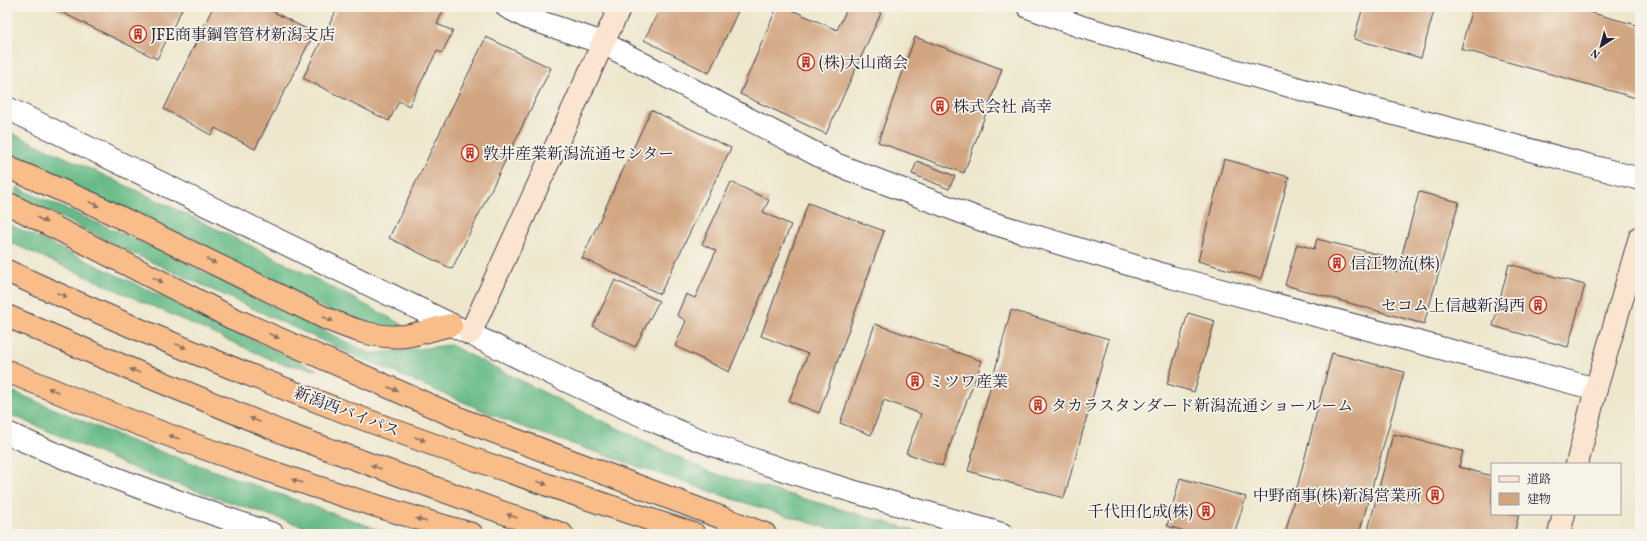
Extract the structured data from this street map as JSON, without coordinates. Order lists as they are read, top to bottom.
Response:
{
  "streets": {
    "highway": ["新潟西バイパス"]
  },
  "places": {
    "building": [
      "JFE商事鋼管管材新潟支店",
      "(株)大山商会",
      "株式会社 高幸",
      "敦井産業新潟流通センター",
      "信江物流(株)",
      "セコム上信越新潟西",
      "ミツワ産業",
      "タカラスタンダード新潟流通ショールーム",
      "中野商事(株)新潟営業所",
      "千代田化成(株)"
    ]
  },
  "legend": ["道路", "建物"],
  "north": "bottom left"
}
